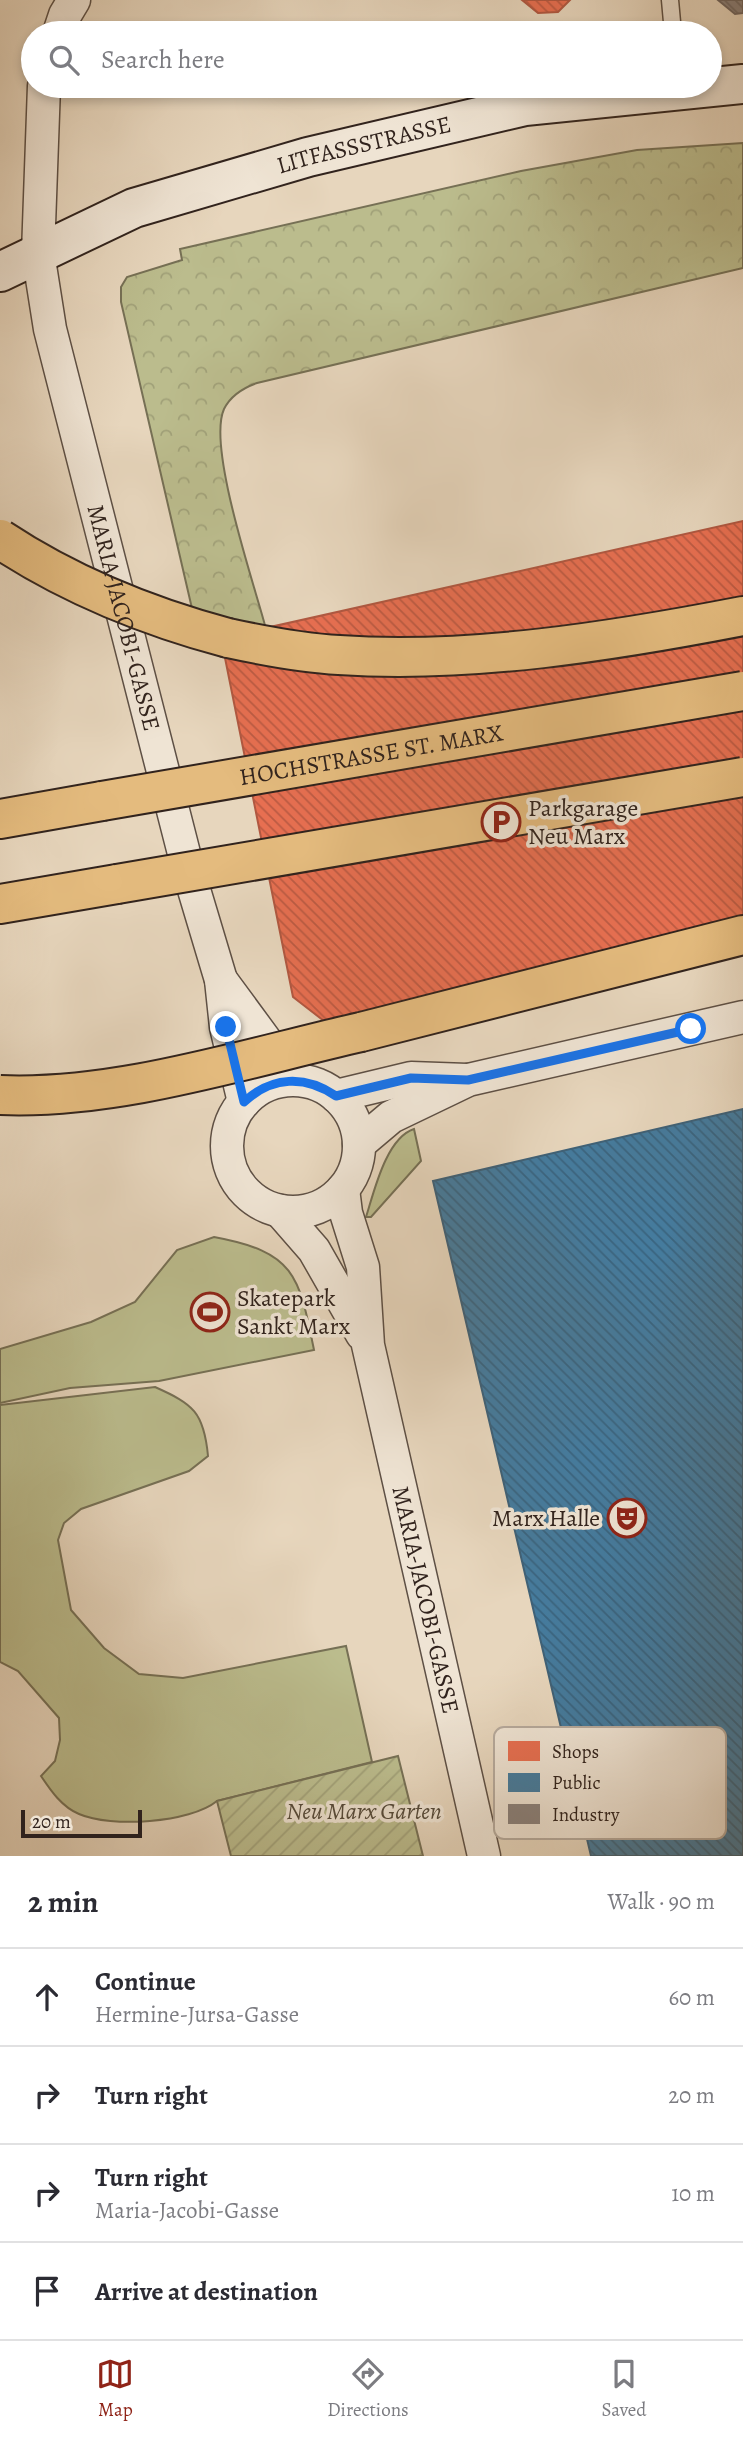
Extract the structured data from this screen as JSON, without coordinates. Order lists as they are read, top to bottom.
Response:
{
  "streets": {
    "highway": ["HOCHSTRASSE ST. MARX"],
    "main road": ["LITFASSSTRASSE"],
    "street": ["MARIA-JACOBI-GASSE"]
  },
  "crossings": [
    ["LITFASSSTRASSE", "MARIA-JACOBI-GASSE"]
  ],
  "parks": ["Neu Marx Garten"],
  "places": {
    "parking": ["Parkgarage Neu Marx"],
    "sports": ["Skatepark Sankt Marx"],
    "theatre": ["Marx Halle"]
  },
  "legend": ["Shops", "Public", "Industry"],
  "scale_bar": "20 m",
  "page": {
    "search": "Search here",
    "scale": "20 m",
    "heading": ["2 min", "Walk · 90 m"],
    "list": [
      ["Continue", "Hermine-Jursa-Gasse", "60 m"],
      ["Turn right", "20 m"],
      ["Turn right", "Maria-Jacobi-Gasse", "10 m"],
      "Arrive at destination"
    ],
    "nav": ["Map", "Directions", "Saved"]
  }
}
